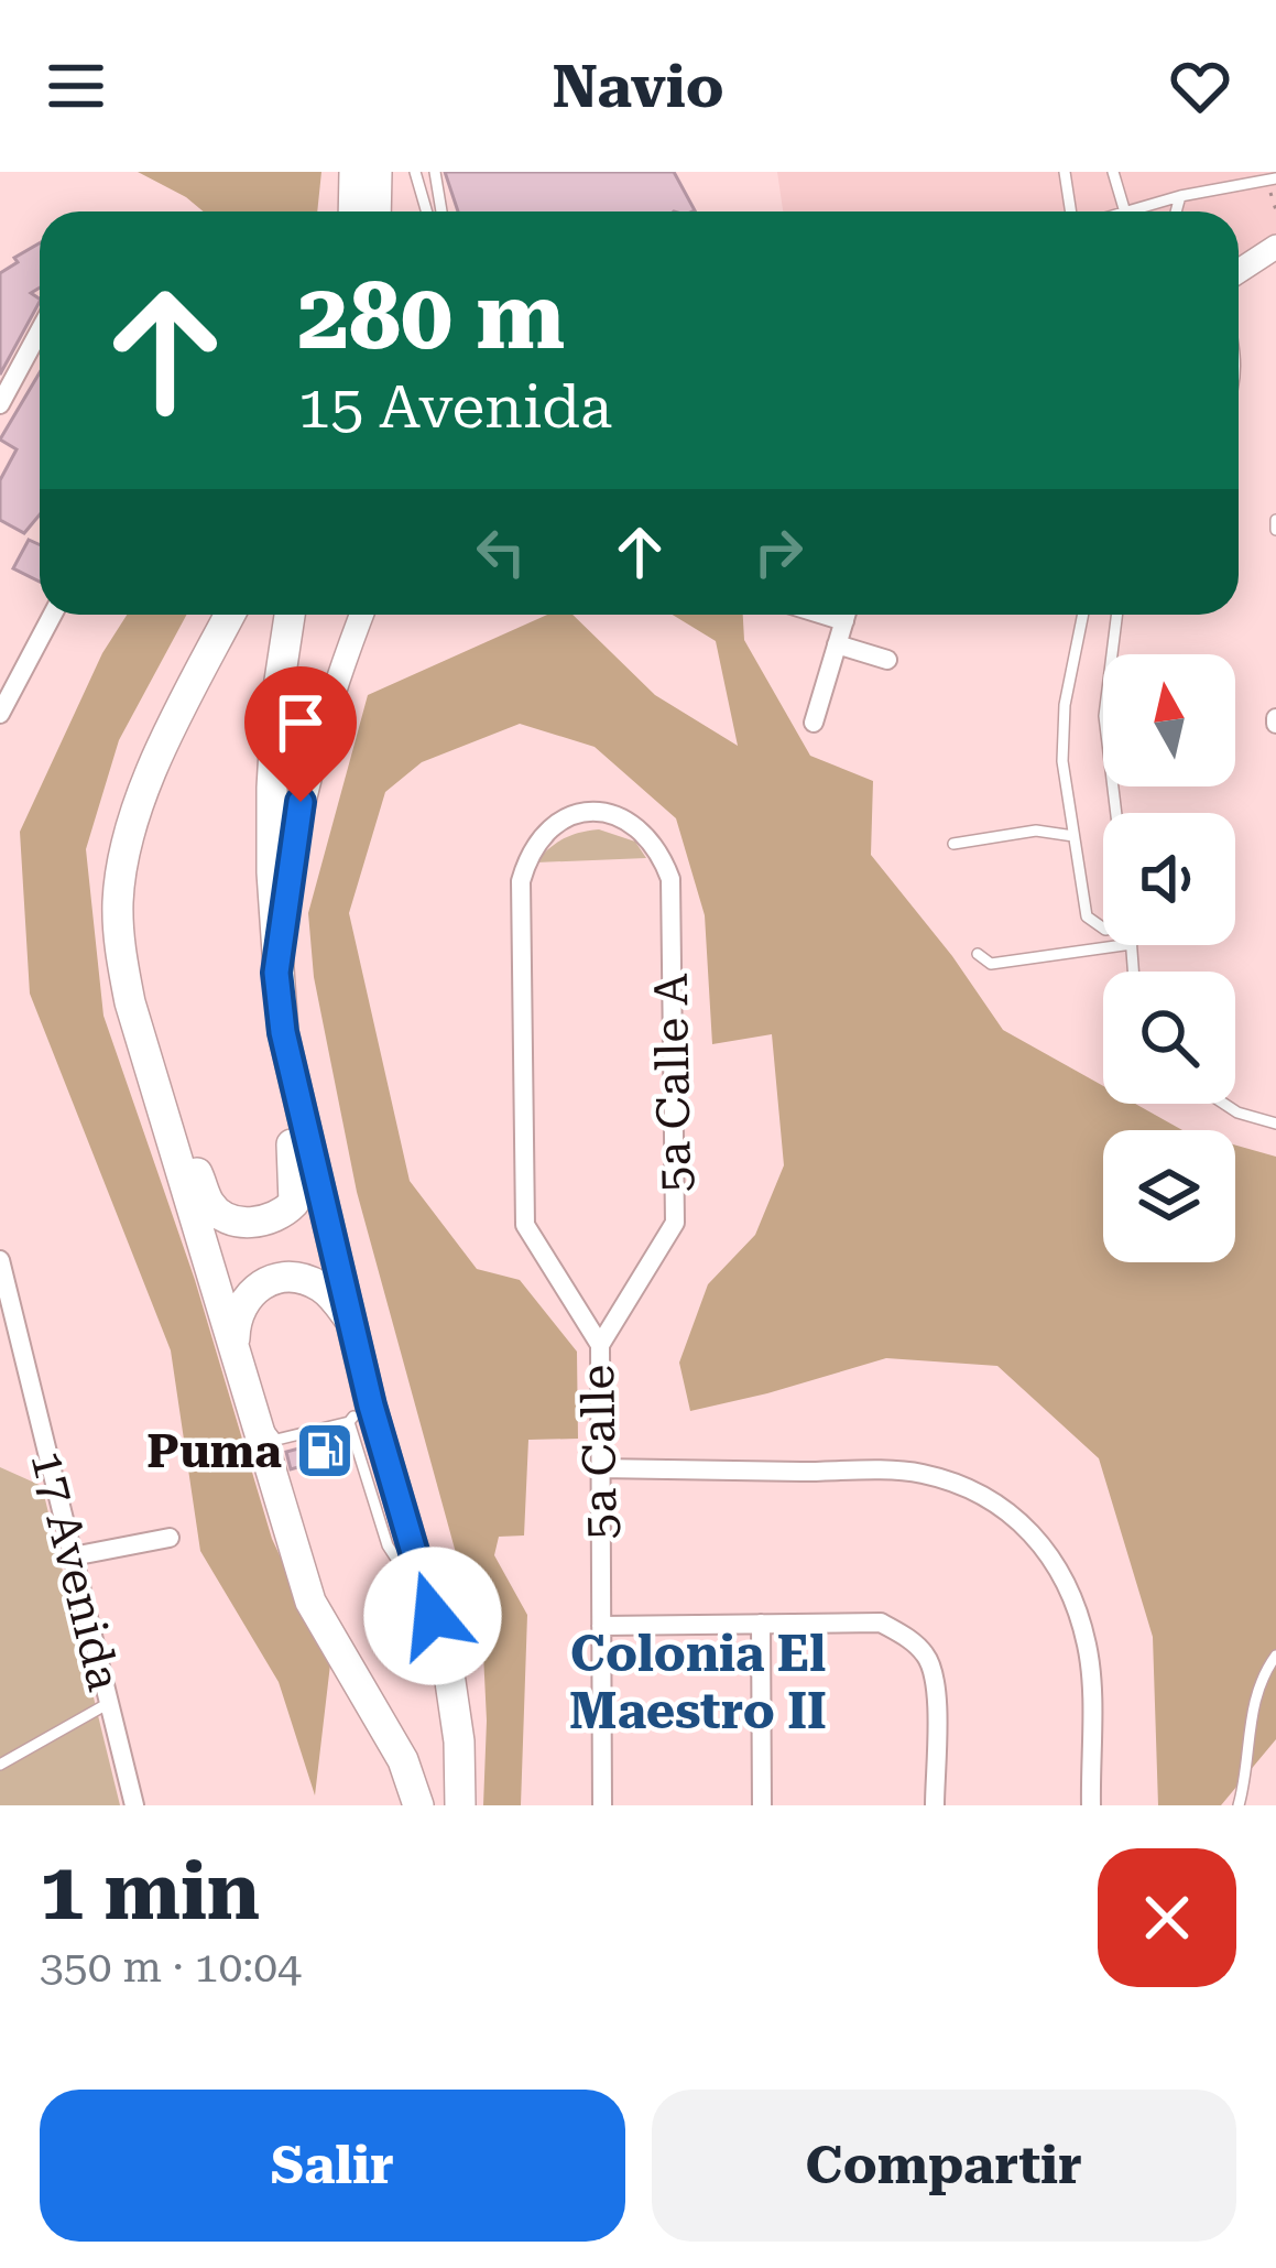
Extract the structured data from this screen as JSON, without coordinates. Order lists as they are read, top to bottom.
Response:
{
  "streets": {
    "street": ["5a Calle A", "5a Calle", "17 Avenida"]
  },
  "crossings": [
    ["5a Calle A", "5a Calle"]
  ],
  "districts": ["Colonia El Maestro II"],
  "places": {
    "fuel station": ["Puma"]
  },
  "north": "top",
  "page": {
    "header": "Navio",
    "turn": ["280 m", "15 Avenida"],
    "heading": ["1 min", "350 m · 10:04"],
    "buttons": ["Salir", "Compartir"]
  }
}
